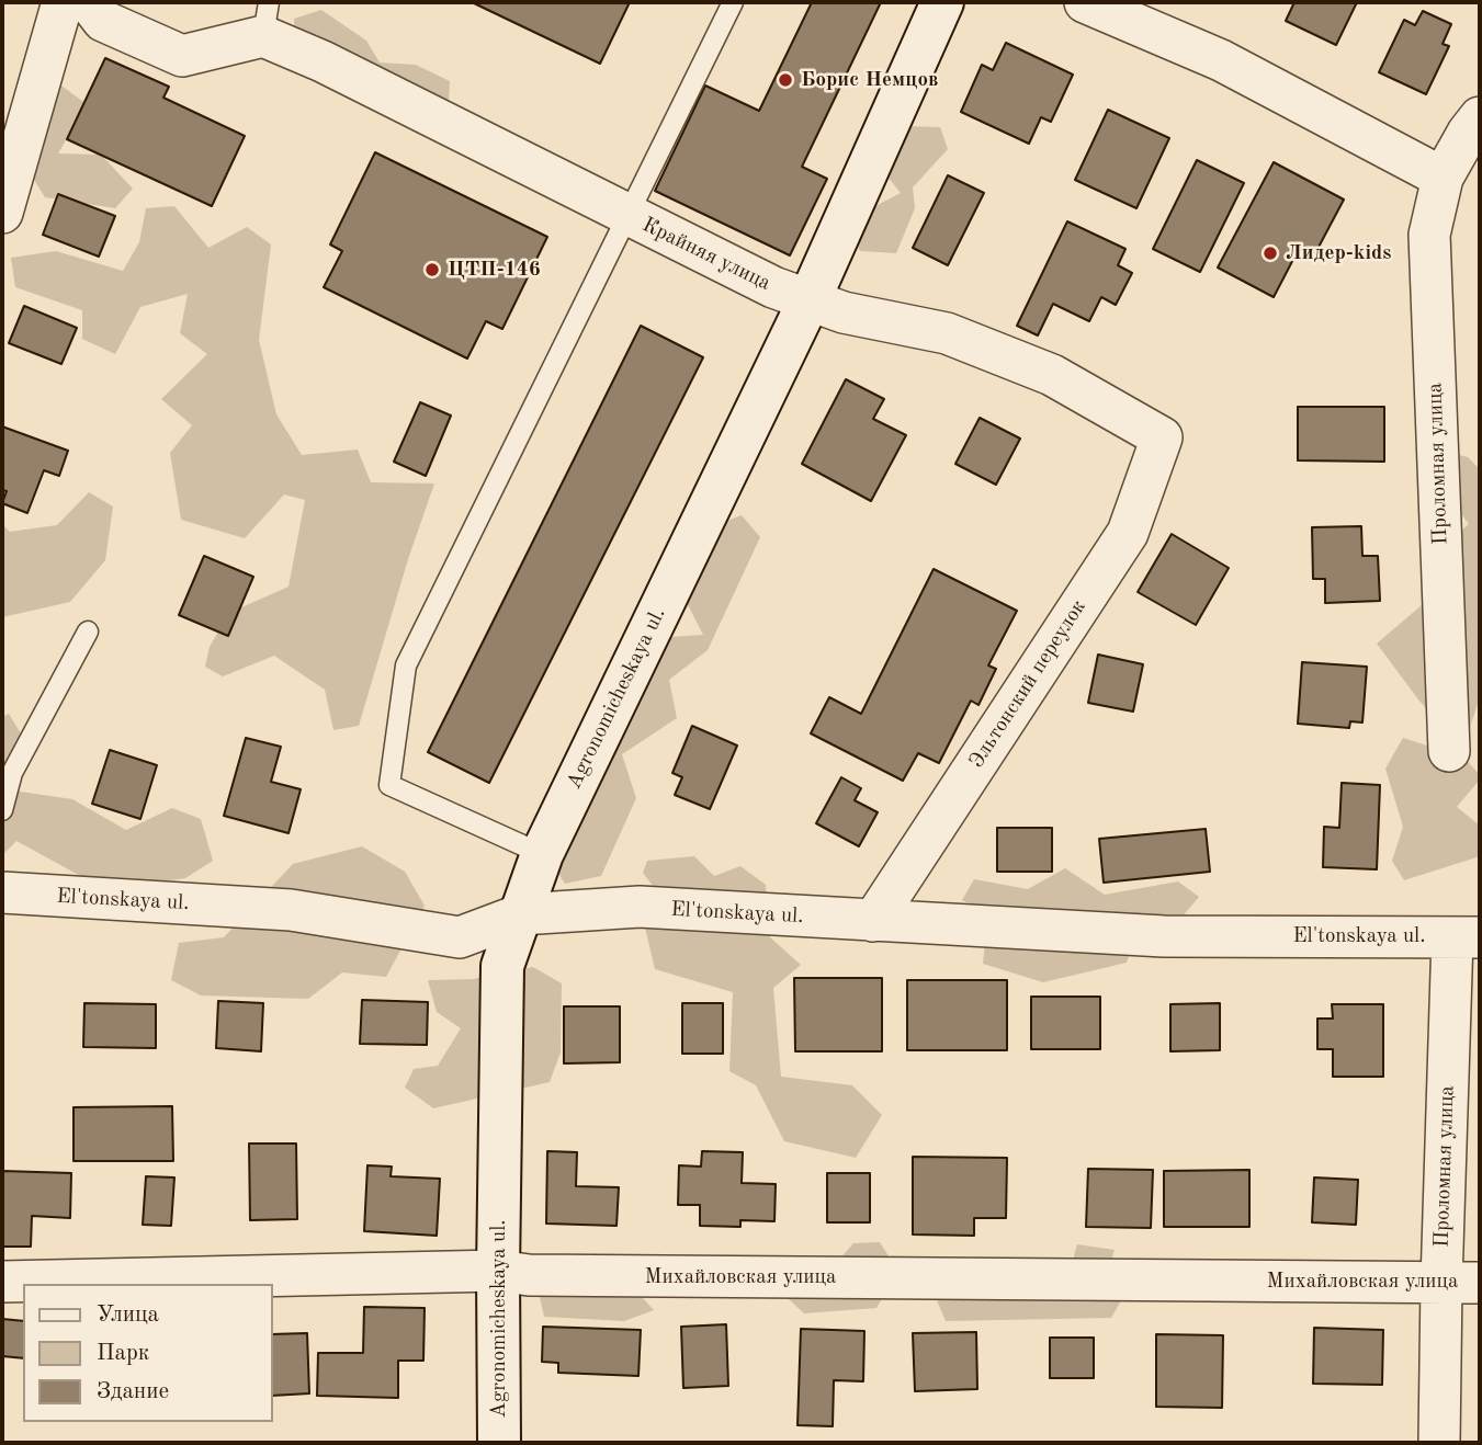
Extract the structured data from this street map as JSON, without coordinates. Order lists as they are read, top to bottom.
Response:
{
  "streets": {
    "street": [
      "Крайняя улица",
      "Проломная улица",
      "Эльтонский переулок",
      "Agronomicheskaya ul.",
      "El'tonskaya ul.",
      "Михайловская улица"
    ]
  },
  "crossings": [
    ["Крайняя улица", "Эльтонский переулок"],
    ["Крайняя улица", "Agronomicheskaya ul."],
    ["Проломная улица", "El'tonskaya ul."],
    ["Проломная улица", "Михайловская улица"],
    ["Эльтонский переулок", "El'tonskaya ul."],
    ["Agronomicheskaya ul.", "El'tonskaya ul."],
    ["Agronomicheskaya ul.", "Михайловская улица"]
  ],
  "places": ["Борис Немцов", "Лидер-kids", "ЦТП-146"],
  "legend": ["Улица", "Парк", "Здание"]
}
